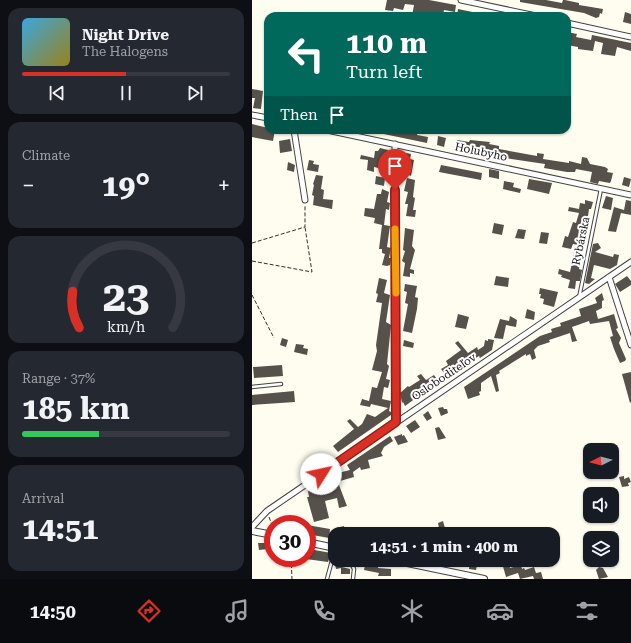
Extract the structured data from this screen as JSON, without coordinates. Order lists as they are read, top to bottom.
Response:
{
  "streets": {
    "street": ["Holubyho", "Osloboditeľov"],
    "lane": ["Rybárska"]
  },
  "crossings": [
    ["Holubyho", "Rybárska"],
    ["Rybárska", "Osloboditeľov"]
  ],
  "north": "left",
  "page": {
    "turn": ["110 m", "Turn left"],
    "song": ["Night Drive", "The Halogens"],
    "then": "Then",
    "tile": [
      "Climate",
      ["Range · 37%", "185 km"],
      ["Arrival", "14:51"]
    ],
    "heat": ["−", "19°", "+"],
    "limit": "30",
    "trip": "14:51 · 1 min · 400 m",
    "tabs": "14:50",
    "gauge": ["23", "km/h"]
  }
}
